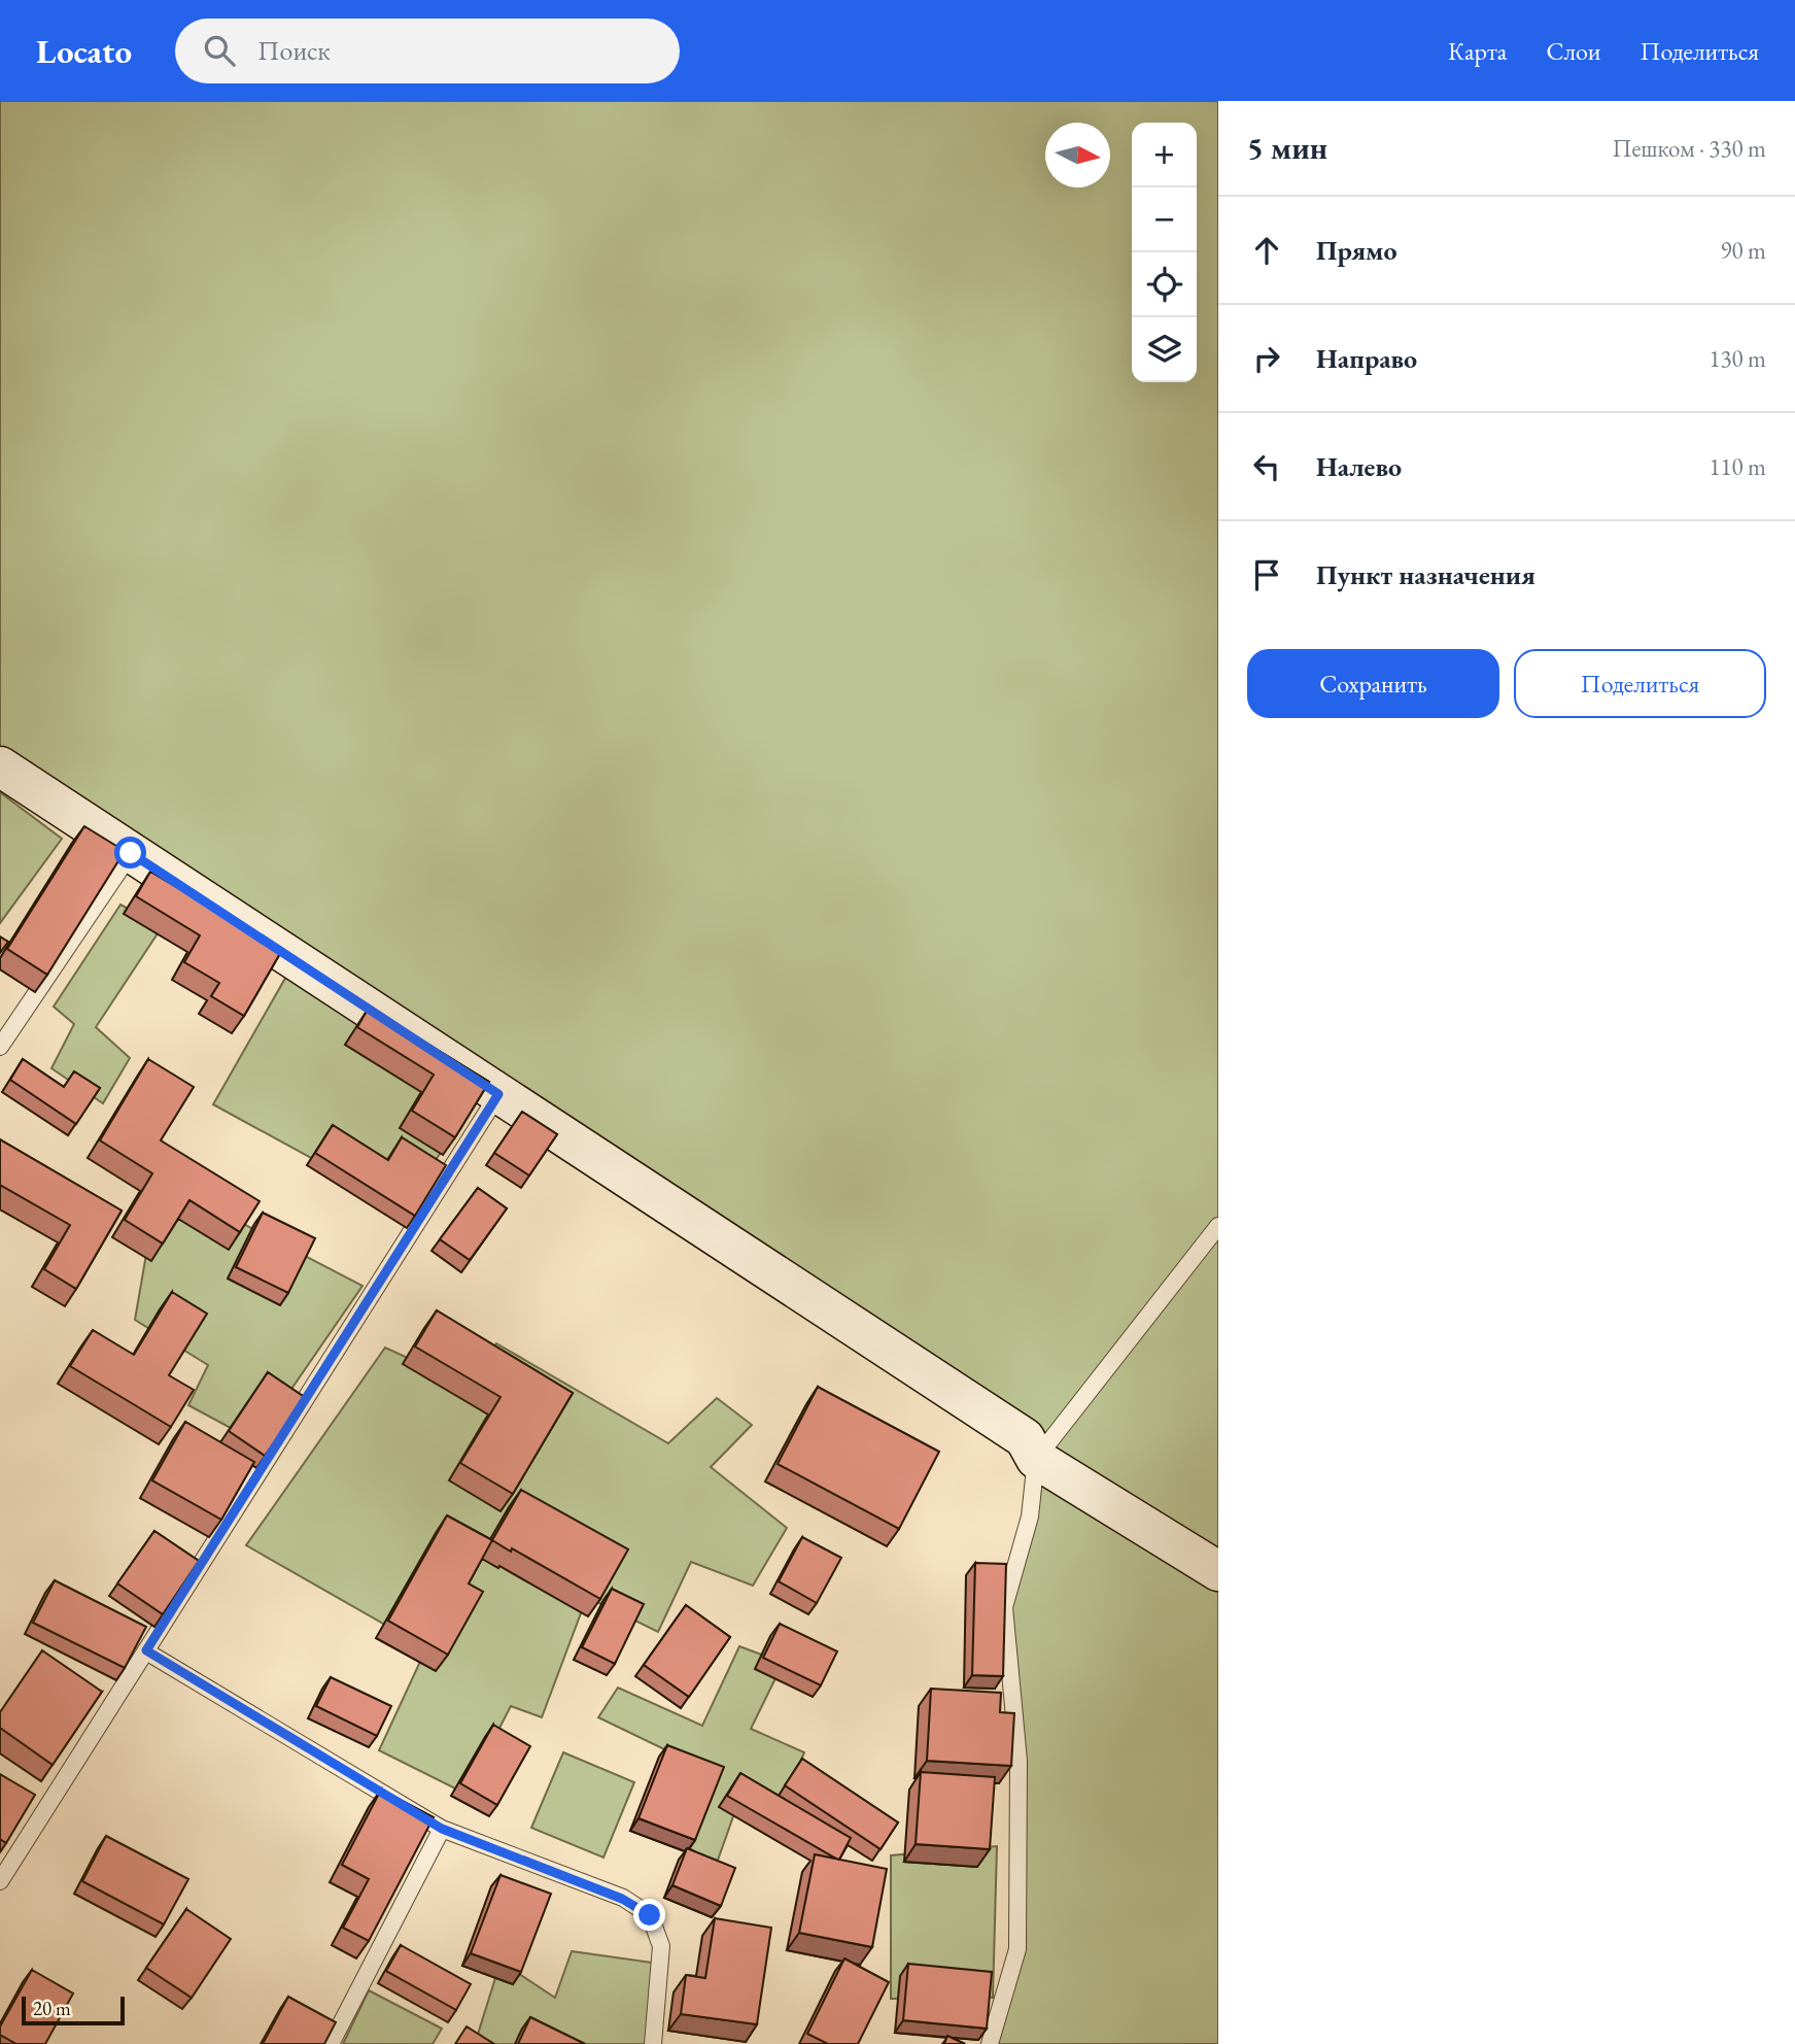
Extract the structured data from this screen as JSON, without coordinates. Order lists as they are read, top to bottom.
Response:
{
  "scale_bar": "20 m",
  "north": "right",
  "page": {
    "header": "Locato",
    "search": "Поиск",
    "nav": ["Карта", "Слои", "Поделиться"],
    "heading": ["5 мин", "Пешком · 330 m"],
    "map_buttons": ["+", "−"],
    "list": [
      ["Прямо", "90 m"],
      ["Направо", "130 m"],
      ["Налево", "110 m"],
      "Пункт назначения"
    ],
    "buttons": ["Сохранить", "Поделиться"],
    "scale": "20 m"
  }
}
